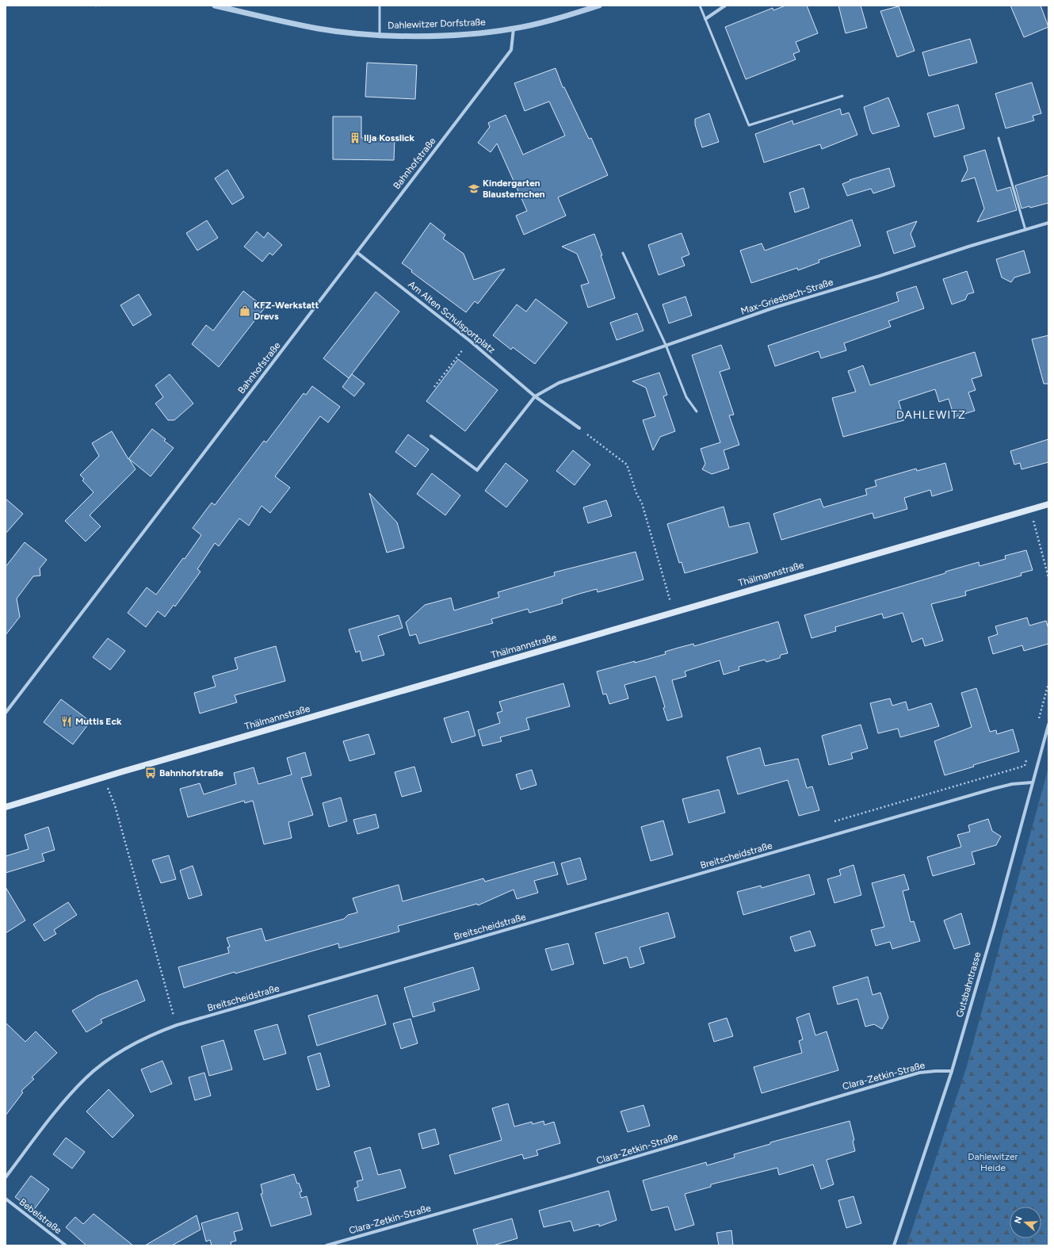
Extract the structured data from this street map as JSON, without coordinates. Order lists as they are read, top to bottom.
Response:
{
  "streets": {
    "main road": ["Thälmannstraße"],
    "street": [
      "Dahlewitzer Dorfstraße",
      "Bahnhofstraße",
      "Max-Griesbach-Straße",
      "Am Alten Schulsportplatz",
      "Breitscheidstraße",
      "Gutsbahntrasse",
      "Clara-Zetkin-Straße",
      "Bebelstraße"
    ]
  },
  "crossings": [
    ["Dahlewitzer Dorfstraße", "Bahnhofstraße"],
    ["Bahnhofstraße", "Am Alten Schulsportplatz"],
    ["Max-Griesbach-Straße", "Am Alten Schulsportplatz"],
    ["Breitscheidstraße", "Gutsbahntrasse"],
    ["Gutsbahntrasse", "Clara-Zetkin-Straße"]
  ],
  "districts": ["DAHLEWITZ"],
  "parks": ["Dahlewitzer Heide"],
  "places": {
    "building": ["Ilja Kosslick"],
    "school or university": ["Kindergarten Blausternchen"],
    "shop": ["KFZ-Werkstatt Drevs"],
    "restaurant": ["Muttis Eck"],
    "bus stop": ["Bahnhofstraße"]
  },
  "north": "left"
}
